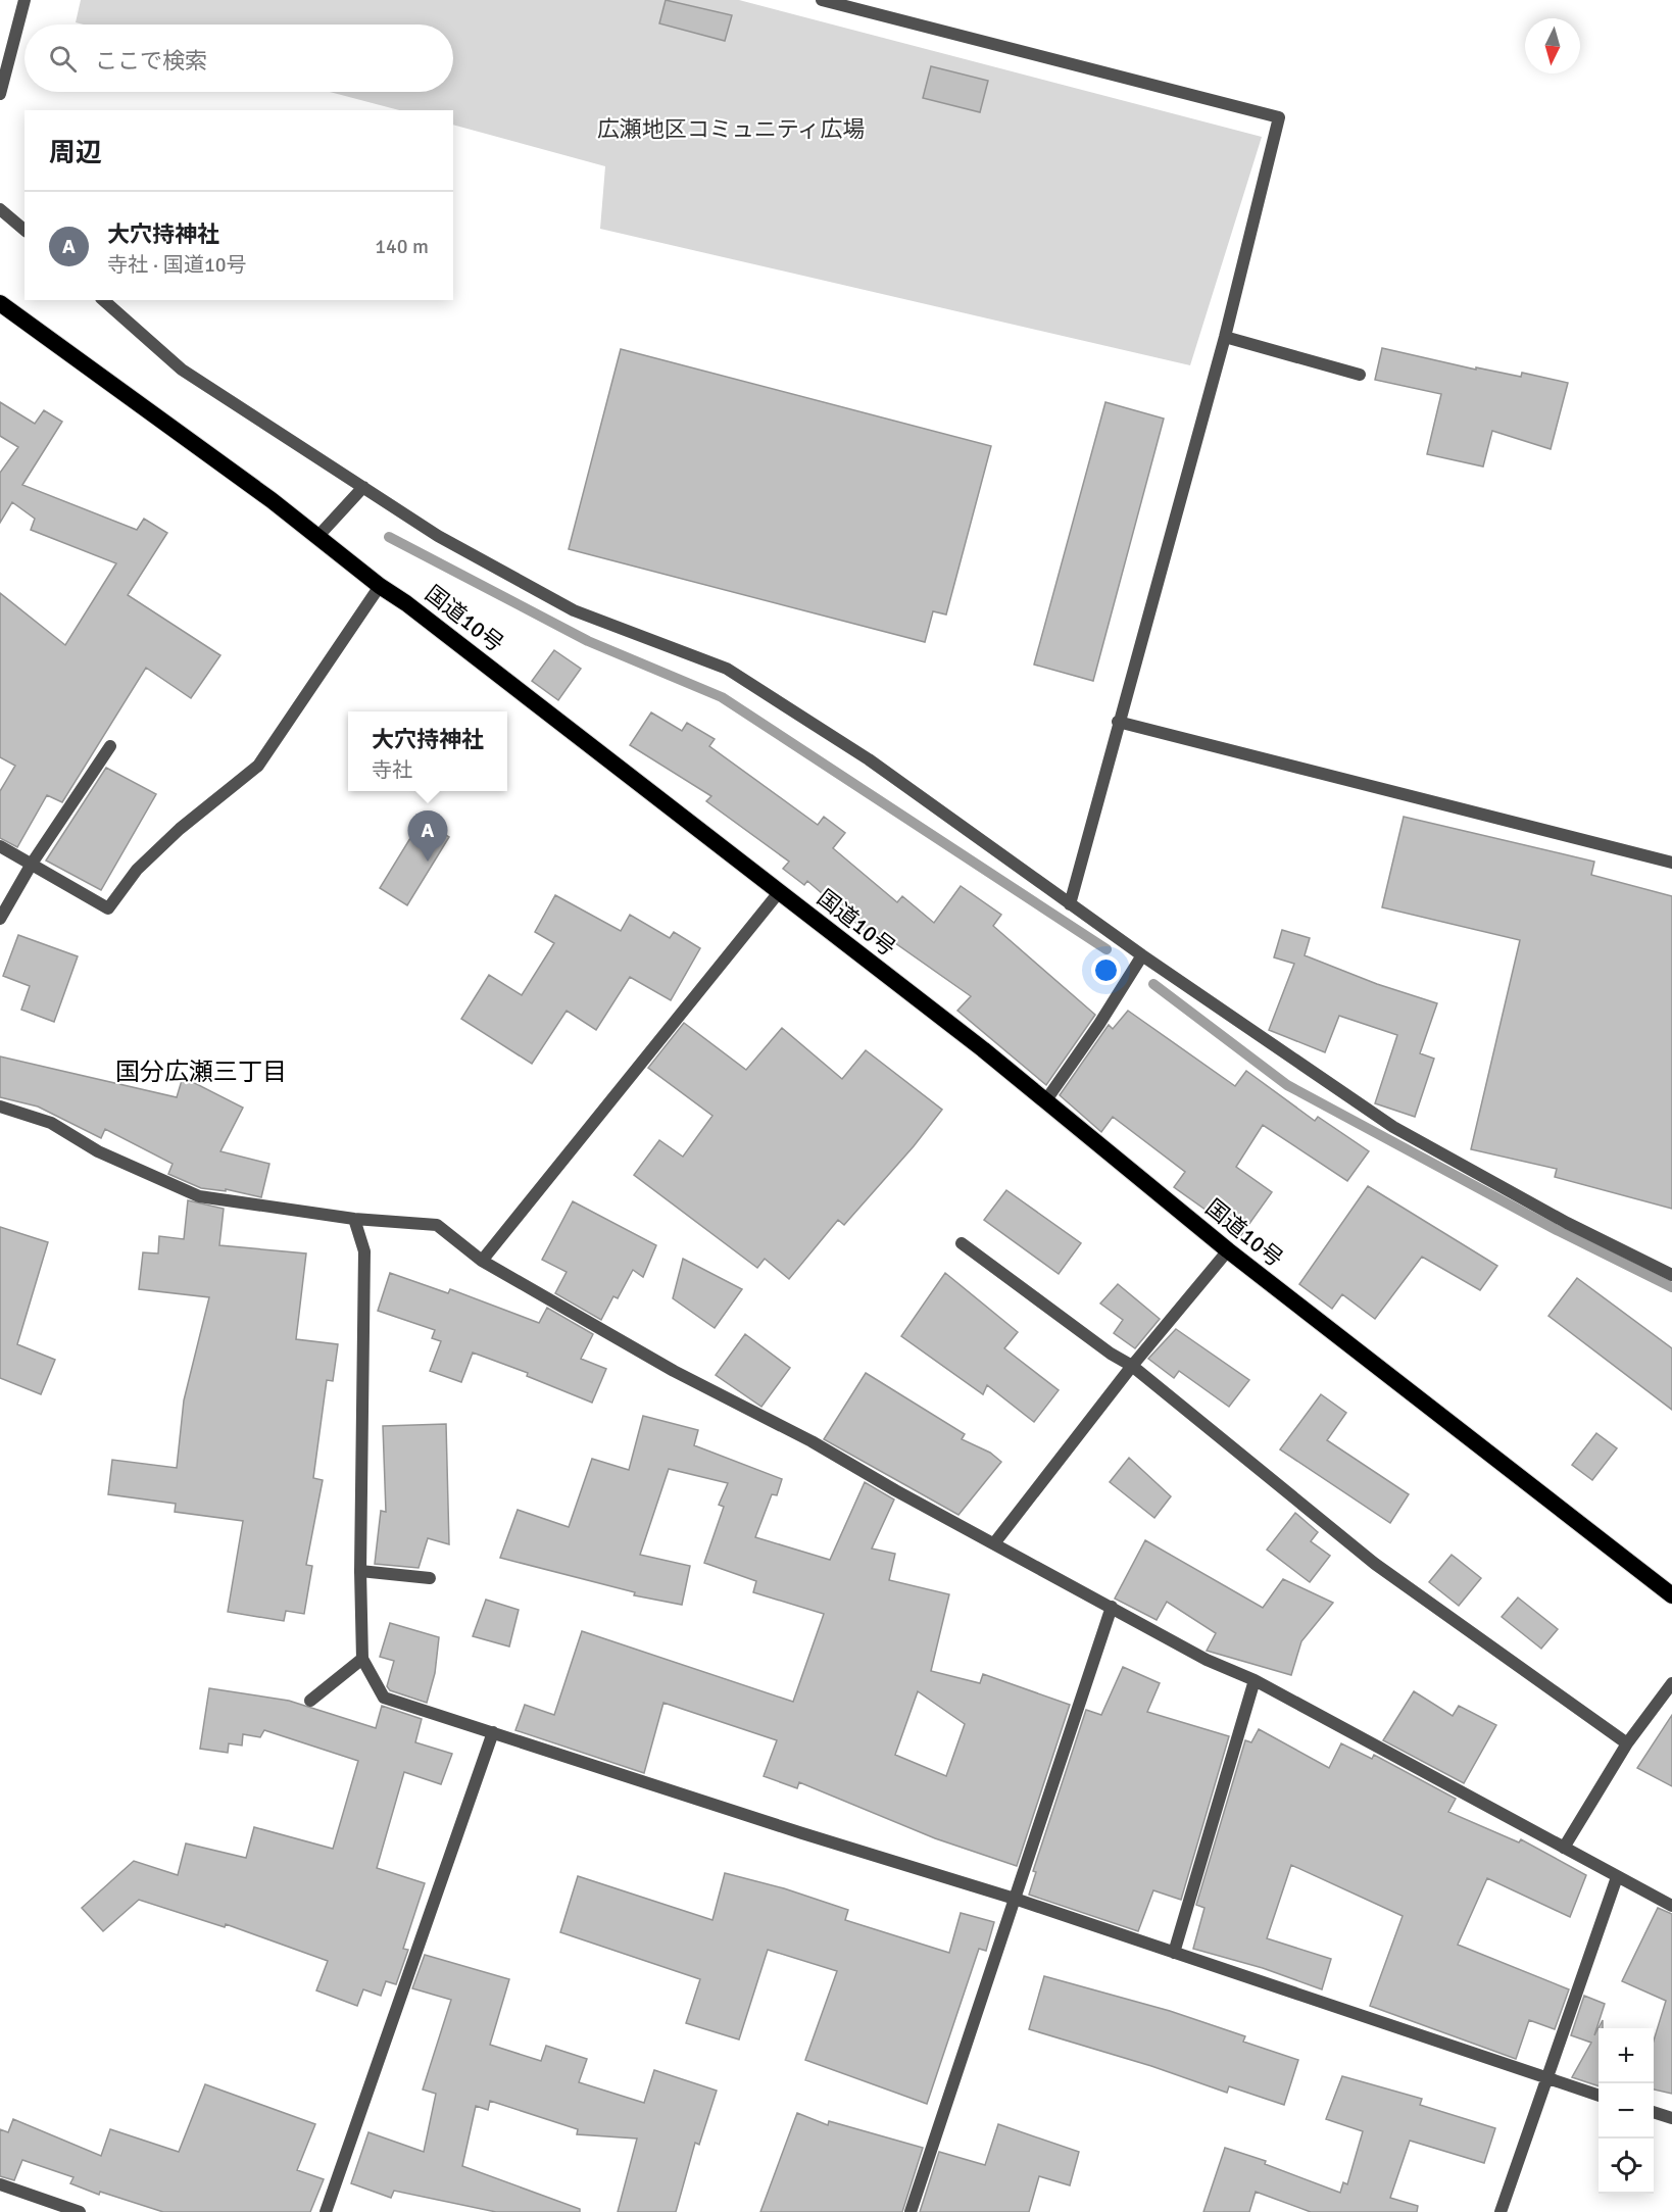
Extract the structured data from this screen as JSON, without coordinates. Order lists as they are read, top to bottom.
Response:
{
  "streets": {
    "highway": ["国道10号"]
  },
  "districts": ["国分広瀬三丁目"],
  "parks": ["広瀬地区コミュニティ広場"],
  "north": "bottom",
  "page": {
    "search": "ここで検索",
    "heading": "周辺",
    "list": [
      {
        "mark": "A",
        "name": "大穴持神社",
        "note": "寺社 · 国道10号",
        "value": "140 m"
      }
    ],
    "popup": ["大穴持神社", "寺社"],
    "pins": "A",
    "map_buttons": ["+", "−"]
  }
}
